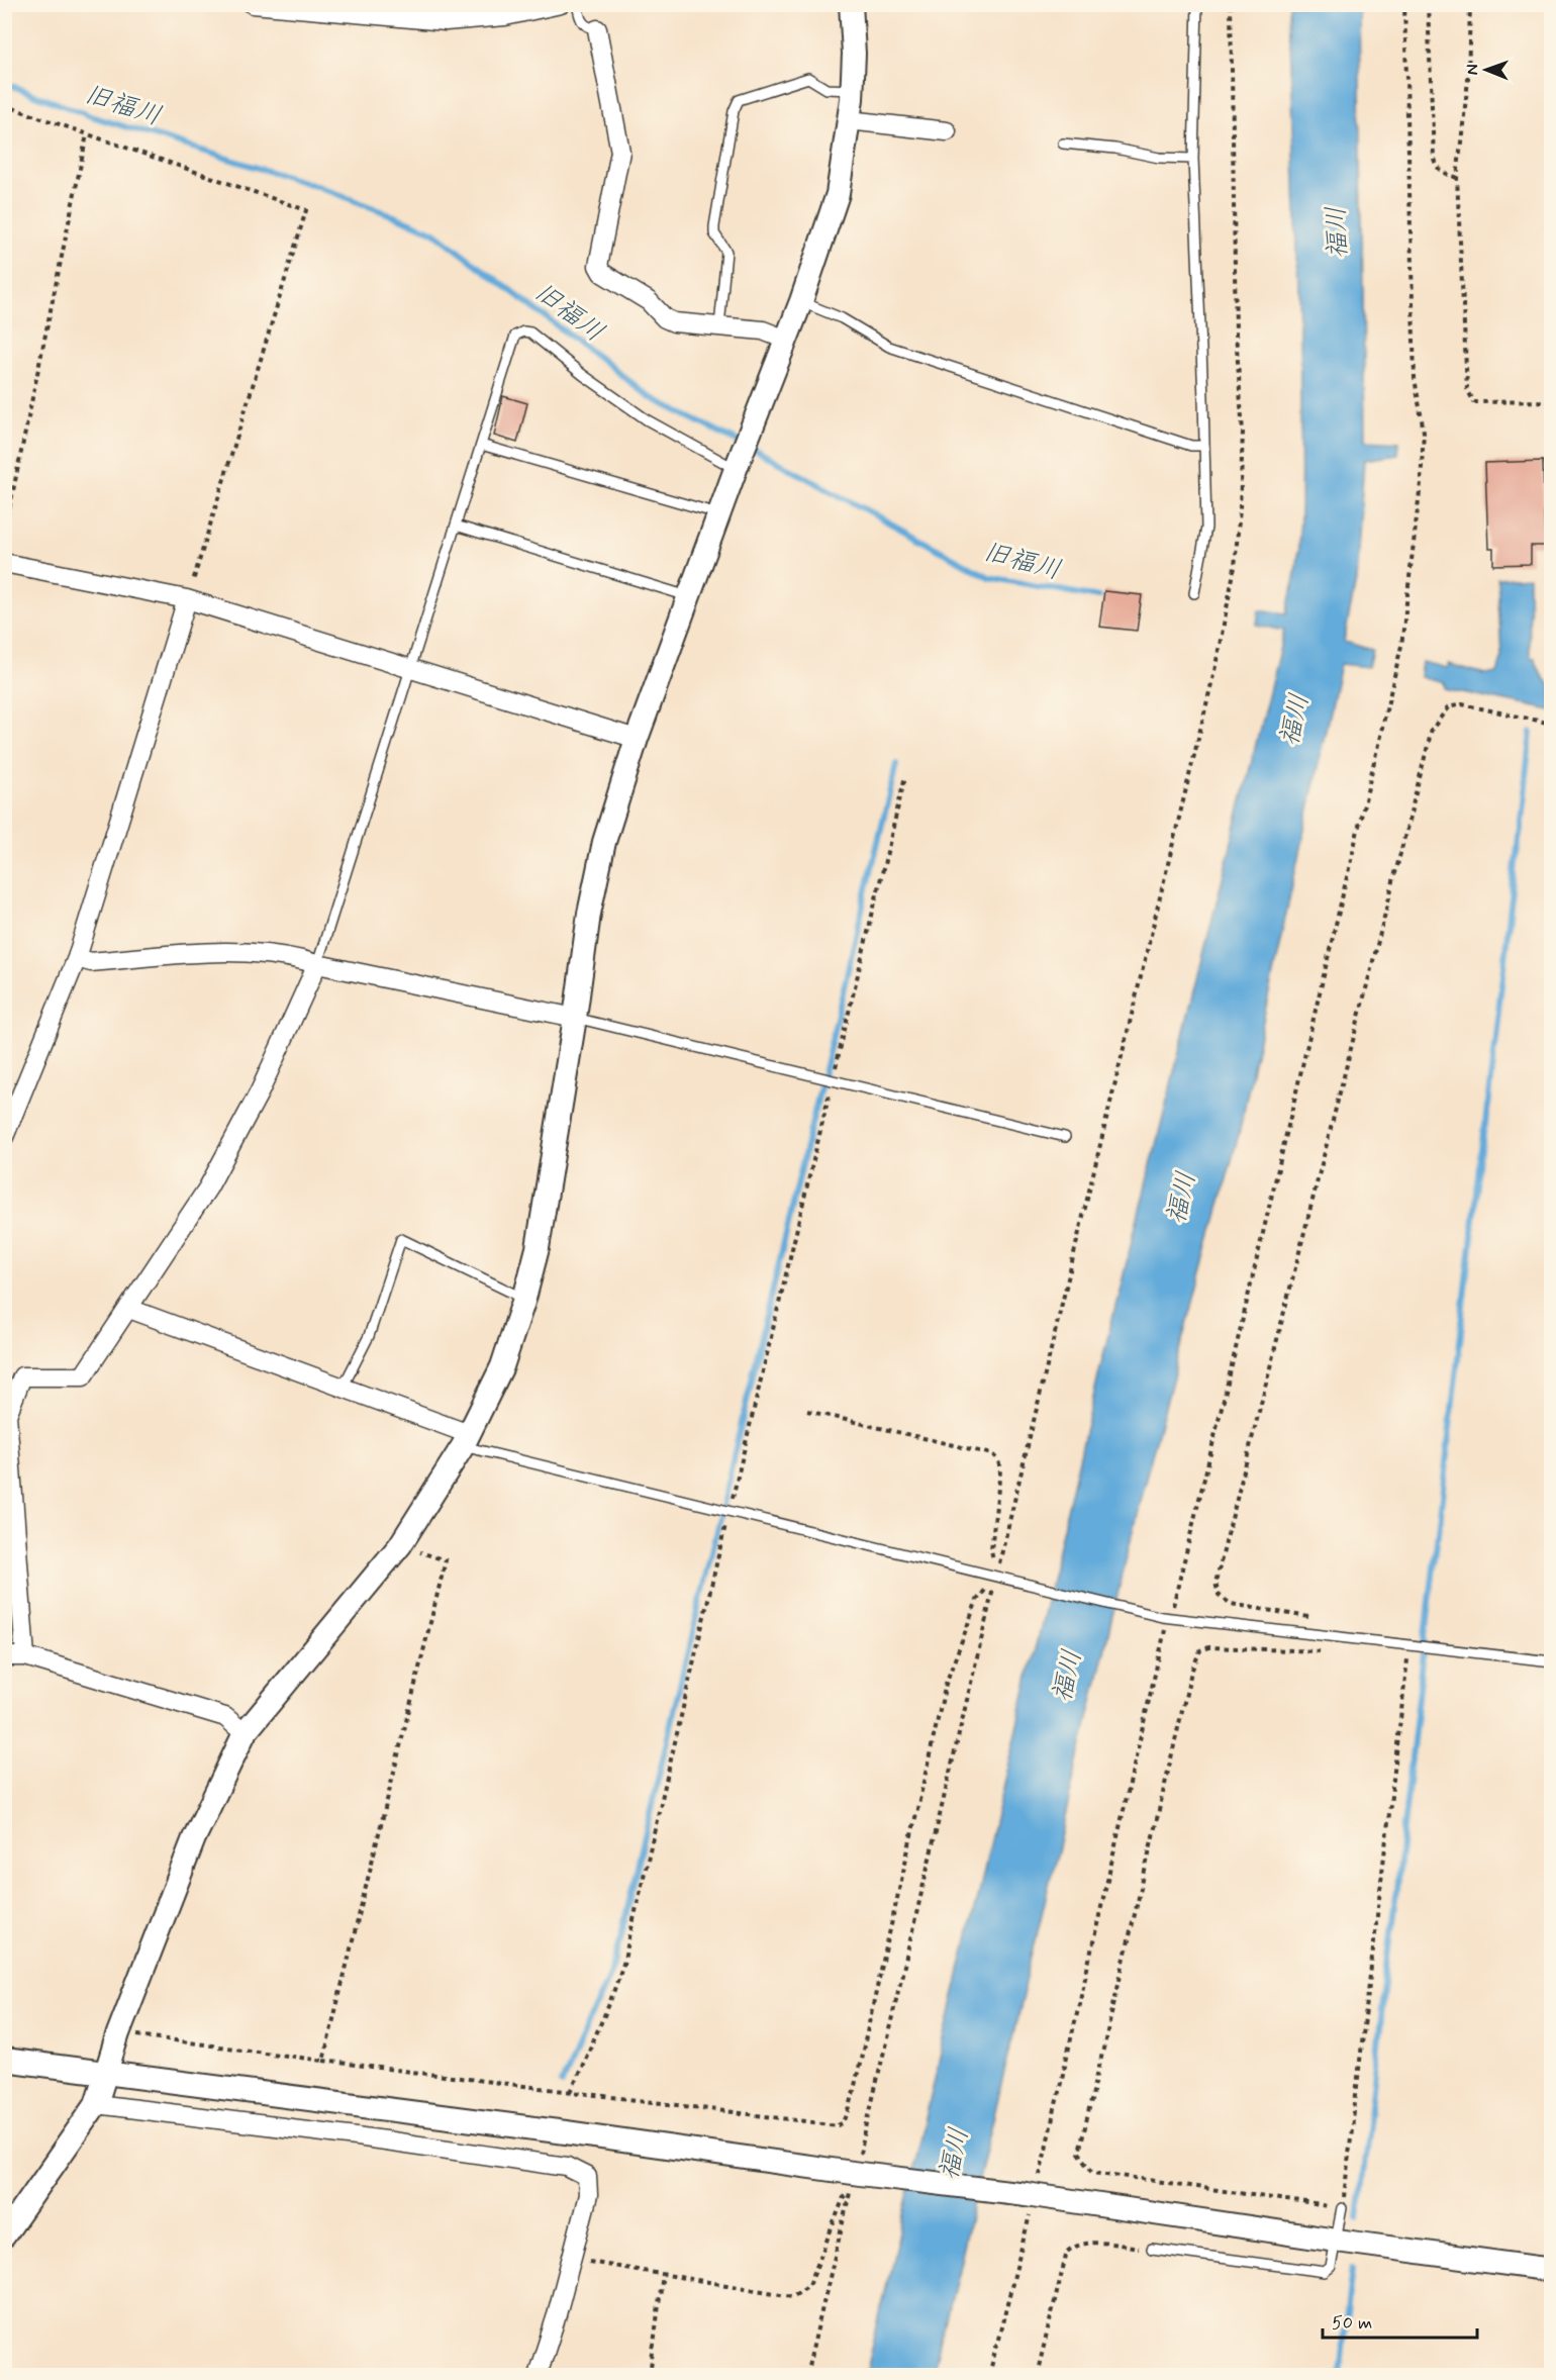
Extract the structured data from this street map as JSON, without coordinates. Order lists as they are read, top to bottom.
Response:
{
  "water": ["旧福川", "福川"],
  "scale_bar": "50 m",
  "north": "left"
}
